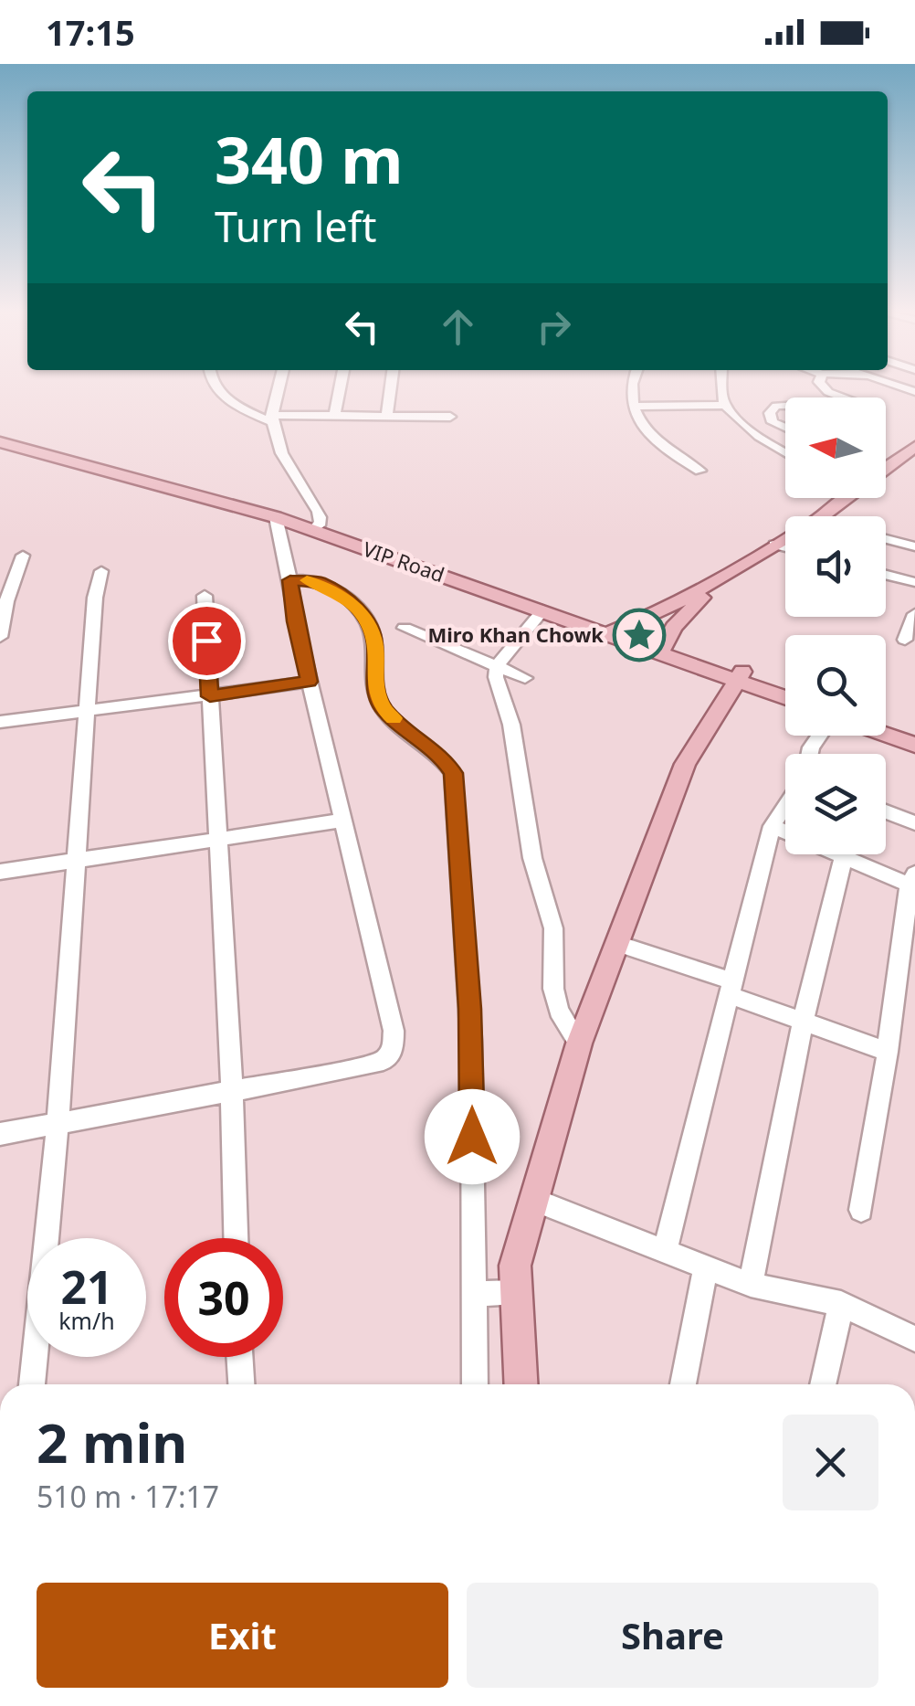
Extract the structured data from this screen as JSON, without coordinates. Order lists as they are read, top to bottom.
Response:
{
  "streets": {
    "main road": ["VIP Road"]
  },
  "places": {
    "place": ["Miro Khan Chowk"]
  },
  "north": "left",
  "page": {
    "status": "17:15",
    "turn": ["340 m", "Turn left"],
    "speed": "21 km/h",
    "limit": "30",
    "heading": ["2 min", "510 m · 17:17"],
    "buttons": ["Exit", "Share"]
  }
}
